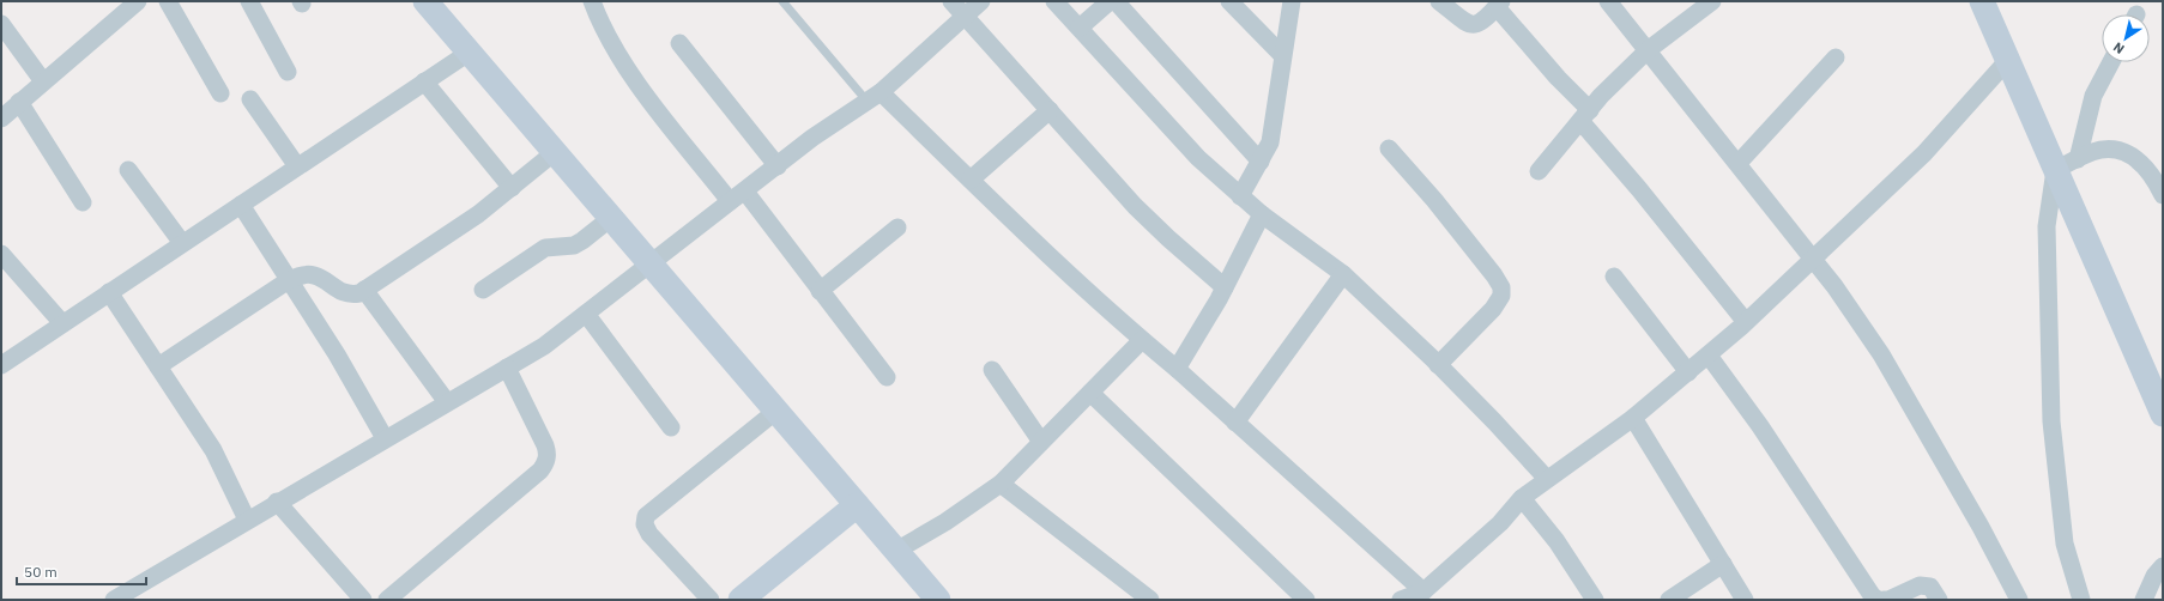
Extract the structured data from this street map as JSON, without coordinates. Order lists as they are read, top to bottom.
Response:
{
  "scale_bar": "50 m",
  "north": "bottom left"
}
